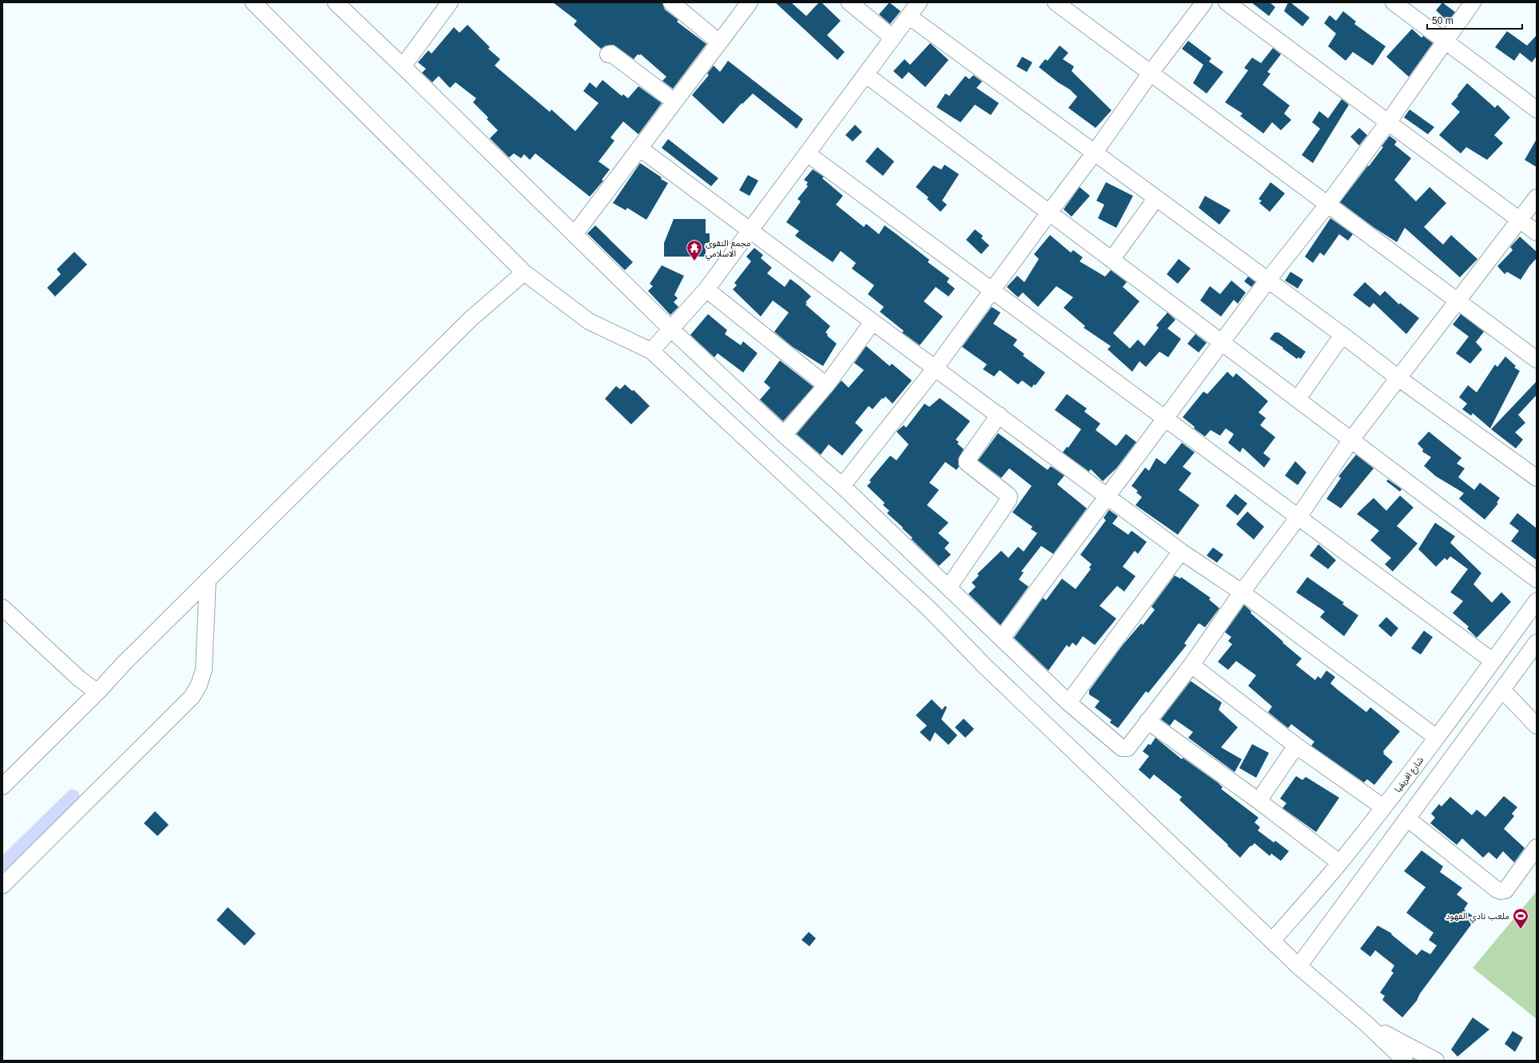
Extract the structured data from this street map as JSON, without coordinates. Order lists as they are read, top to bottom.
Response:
{
  "streets": {
    "street": ["شارع افريقيا"]
  },
  "places": {
    "temple": ["مجمع التقوى الاسلامي"],
    "sports": ["ملعب نادي الفهود"]
  },
  "scale_bar": "50 m"
}
